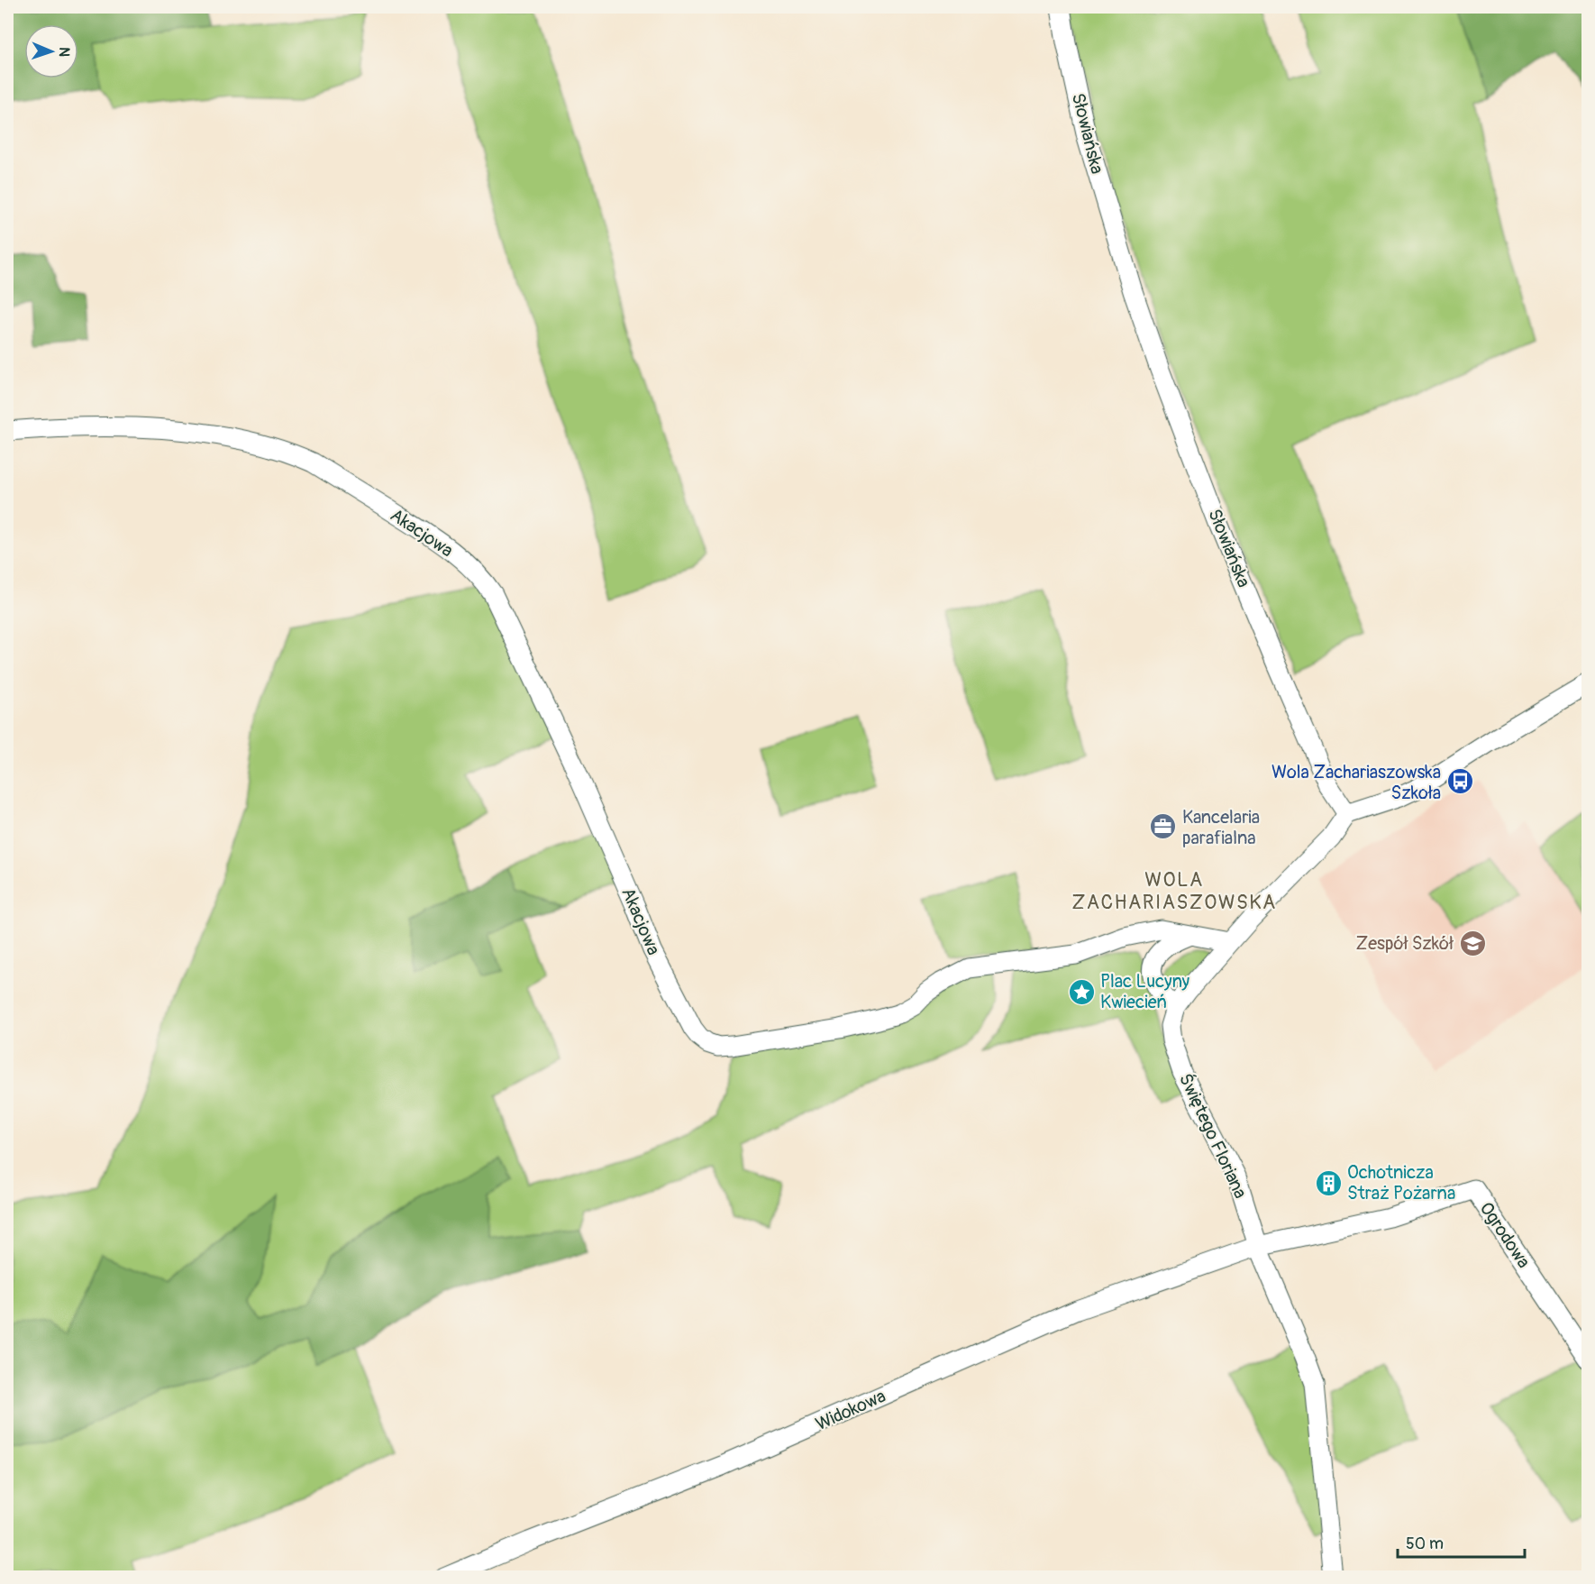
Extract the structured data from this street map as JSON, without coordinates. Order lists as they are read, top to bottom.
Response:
{
  "streets": {
    "street": [
      "Słowiańska",
      "Akacjowa",
      "Świętego Floriana",
      "Ogrodowa",
      "Widokowa"
    ]
  },
  "crossings": [
    ["Świętego Floriana", "Ogrodowa"],
    ["Świętego Floriana", "Widokowa"],
    ["Ogrodowa", "Widokowa"]
  ],
  "districts": ["WOLA ZACHARIASZOWSKA"],
  "places": {
    "bus stop": ["Wola Zachariaszowska Szkoła"],
    "office": ["Kancelaria parafialna"],
    "school or university": ["Zespół Szkół"],
    "place": ["Plac Lucyny Kwiecień"],
    "building": ["Ochotnicza Straż Pożarna"]
  },
  "scale_bar": "50 m",
  "north": "right"
}
